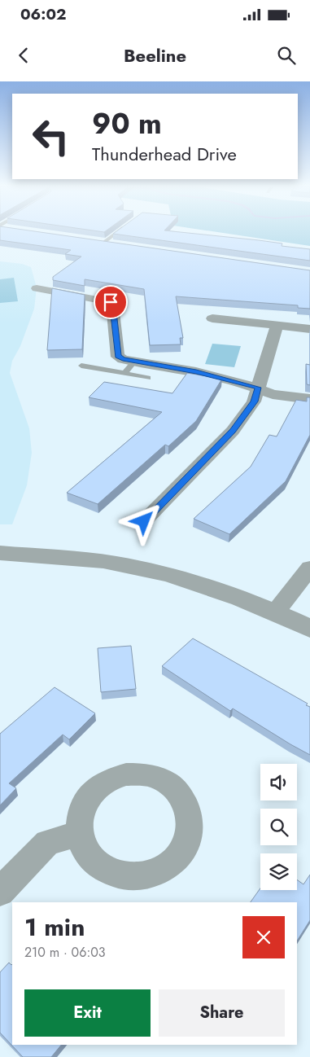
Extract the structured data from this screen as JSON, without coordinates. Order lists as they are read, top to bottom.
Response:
{
  "page": {
    "status": "06:02",
    "header": "Beeline",
    "turn": ["90 m", "Thunderhead Drive"],
    "heading": ["1 min", "210 m · 06:03"],
    "buttons": ["Exit", "Share"]
  }
}
